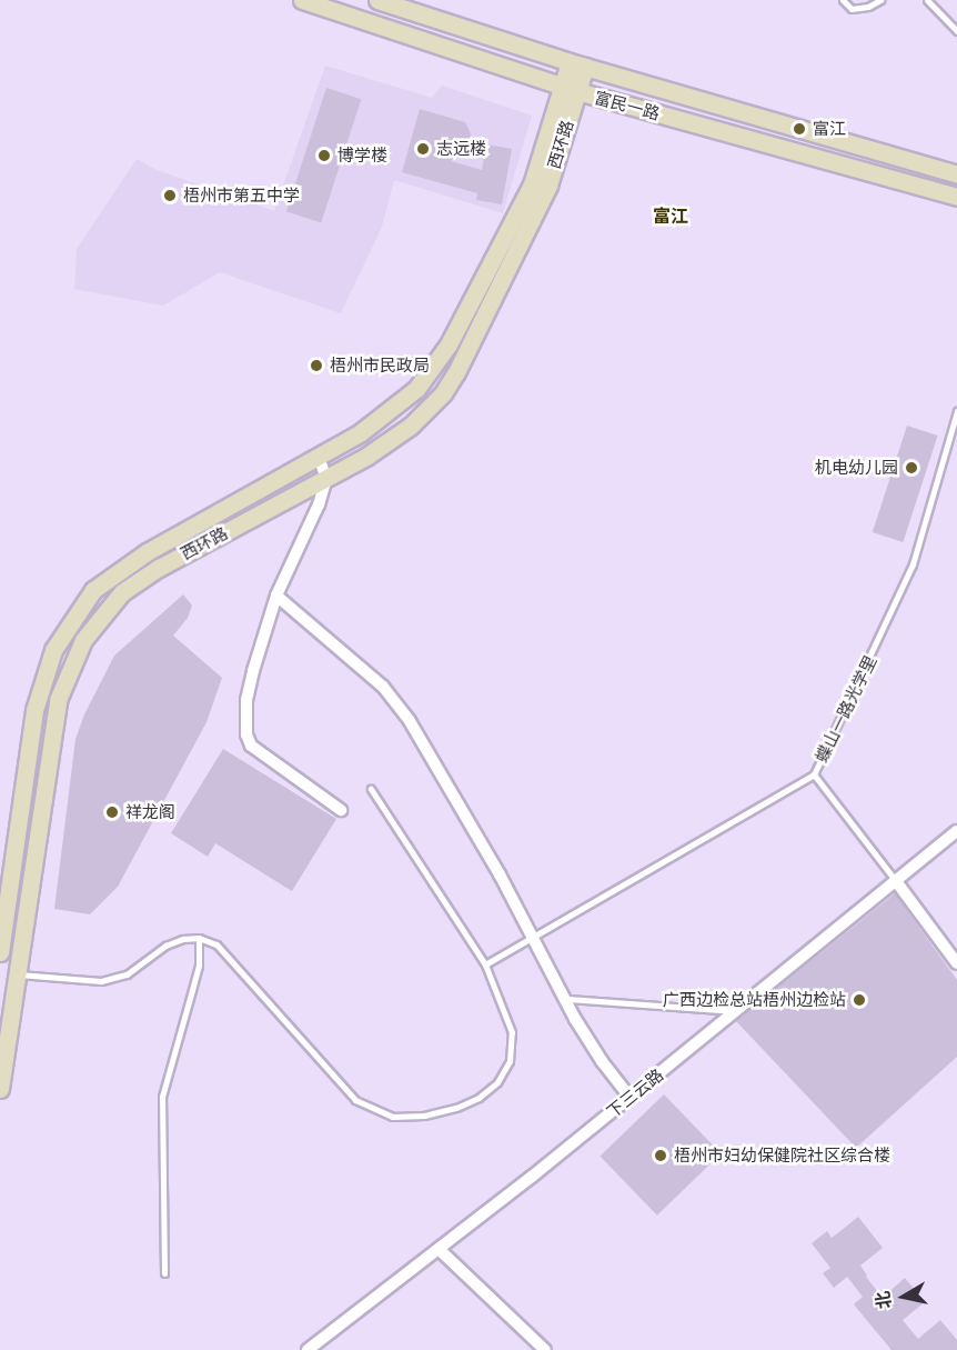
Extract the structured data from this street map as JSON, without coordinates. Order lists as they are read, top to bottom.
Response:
{
  "streets": {
    "main road": ["富民一路", "西环路"],
    "street": ["下三云路"],
    "lane": ["蝶山一路光学里"]
  },
  "crossings": [
    ["富民一路", "西环路"]
  ],
  "districts": ["富江"],
  "places": [
    "富江",
    "志远楼",
    "博学楼",
    "梧州市第五中学",
    "梧州市民政局",
    "机电幼儿园",
    "祥龙阁",
    "广西边检总站梧州边检站",
    "梧州市妇幼保健院社区综合楼"
  ],
  "north": "left"
}
